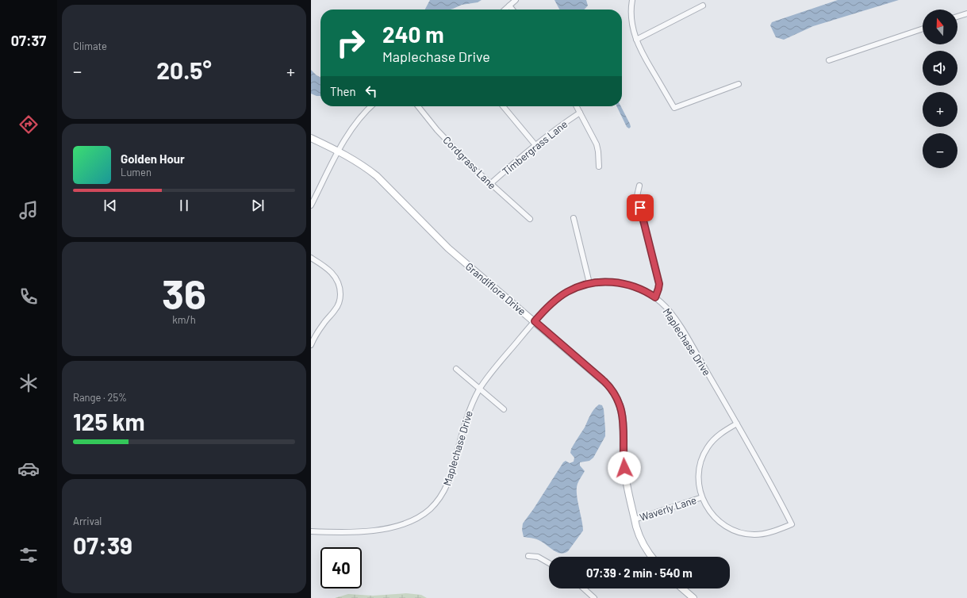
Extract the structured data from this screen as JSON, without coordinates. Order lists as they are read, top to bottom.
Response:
{
  "streets": {
    "street": [
      "Timbergrass Lane",
      "Cordgrass Lane",
      "Grandiflora Drive",
      "Maplechase Drive",
      "Waverly Lane"
    ]
  },
  "crossings": [
    ["Timbergrass Lane", "Cordgrass Lane"],
    ["Grandiflora Drive", "Maplechase Drive"],
    ["Grandiflora Drive", "Waverly Lane"],
    ["Maplechase Drive", "Waverly Lane"]
  ],
  "north": "top",
  "page": {
    "tabs": "07:37",
    "tile": [
      "Climate",
      ["36", "km/h"],
      ["Range · 25%", "125 km"],
      ["Arrival", "07:39"]
    ],
    "map_buttons": ["+", "−"],
    "turn": ["240 m", "Maplechase Drive"],
    "heat": ["−", "20.5°", "+"],
    "then": "Then",
    "song": ["Golden Hour", "Lumen"],
    "limit": "40",
    "trip": "07:39 · 2 min · 540 m"
  }
}
